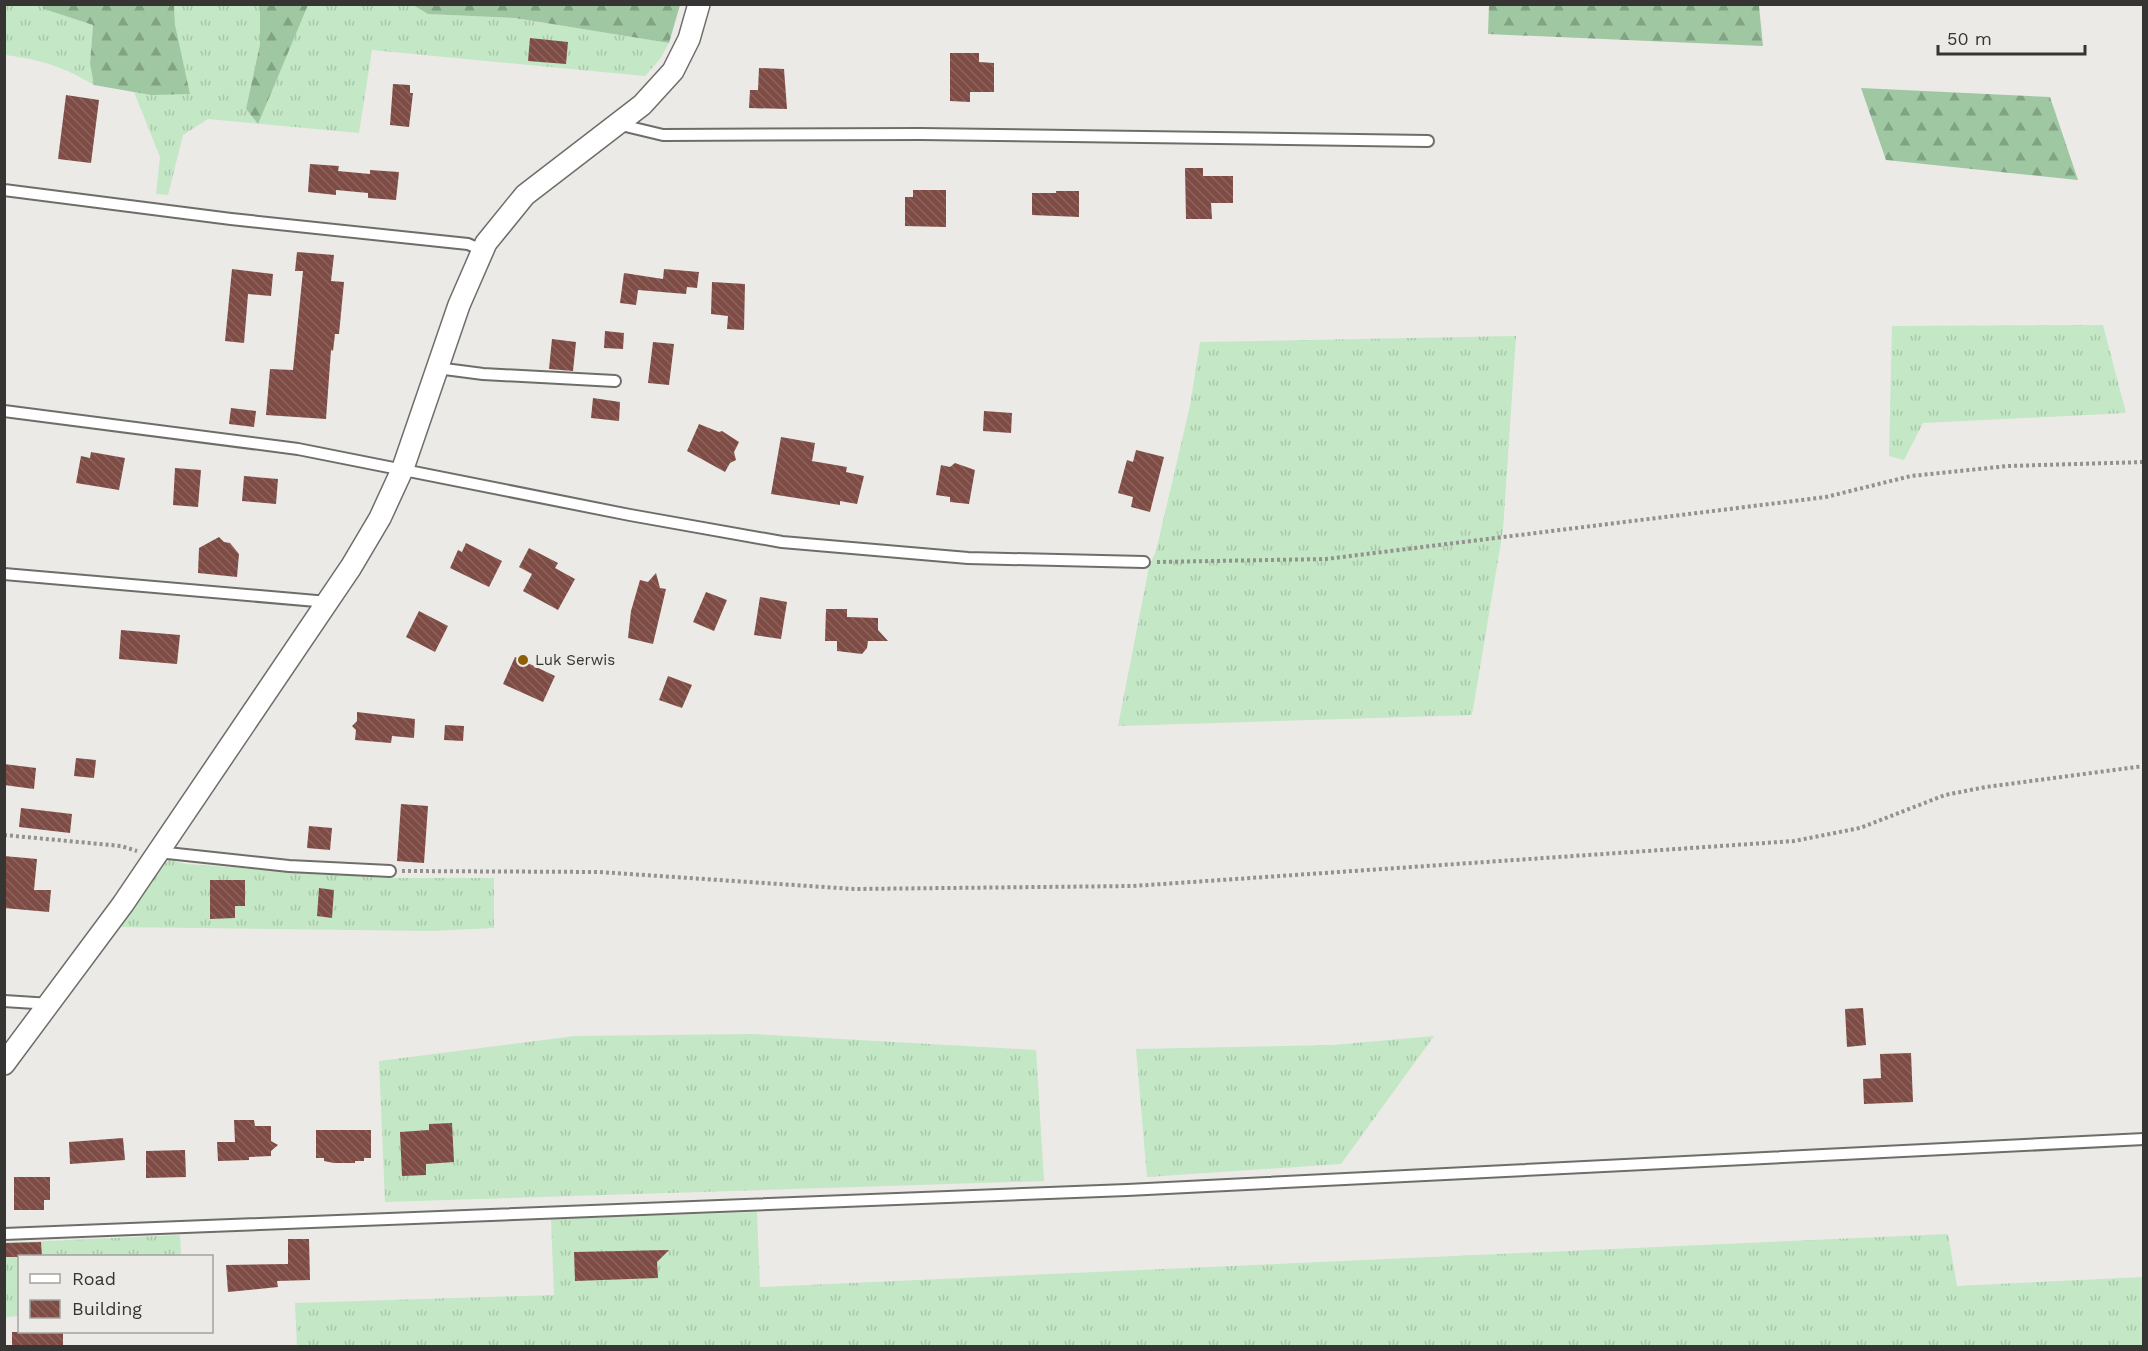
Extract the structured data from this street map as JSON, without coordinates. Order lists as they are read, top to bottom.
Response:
{
  "places": ["Luk Serwis"],
  "legend": ["Road", "Building"],
  "scale_bar": "50 m"
}
